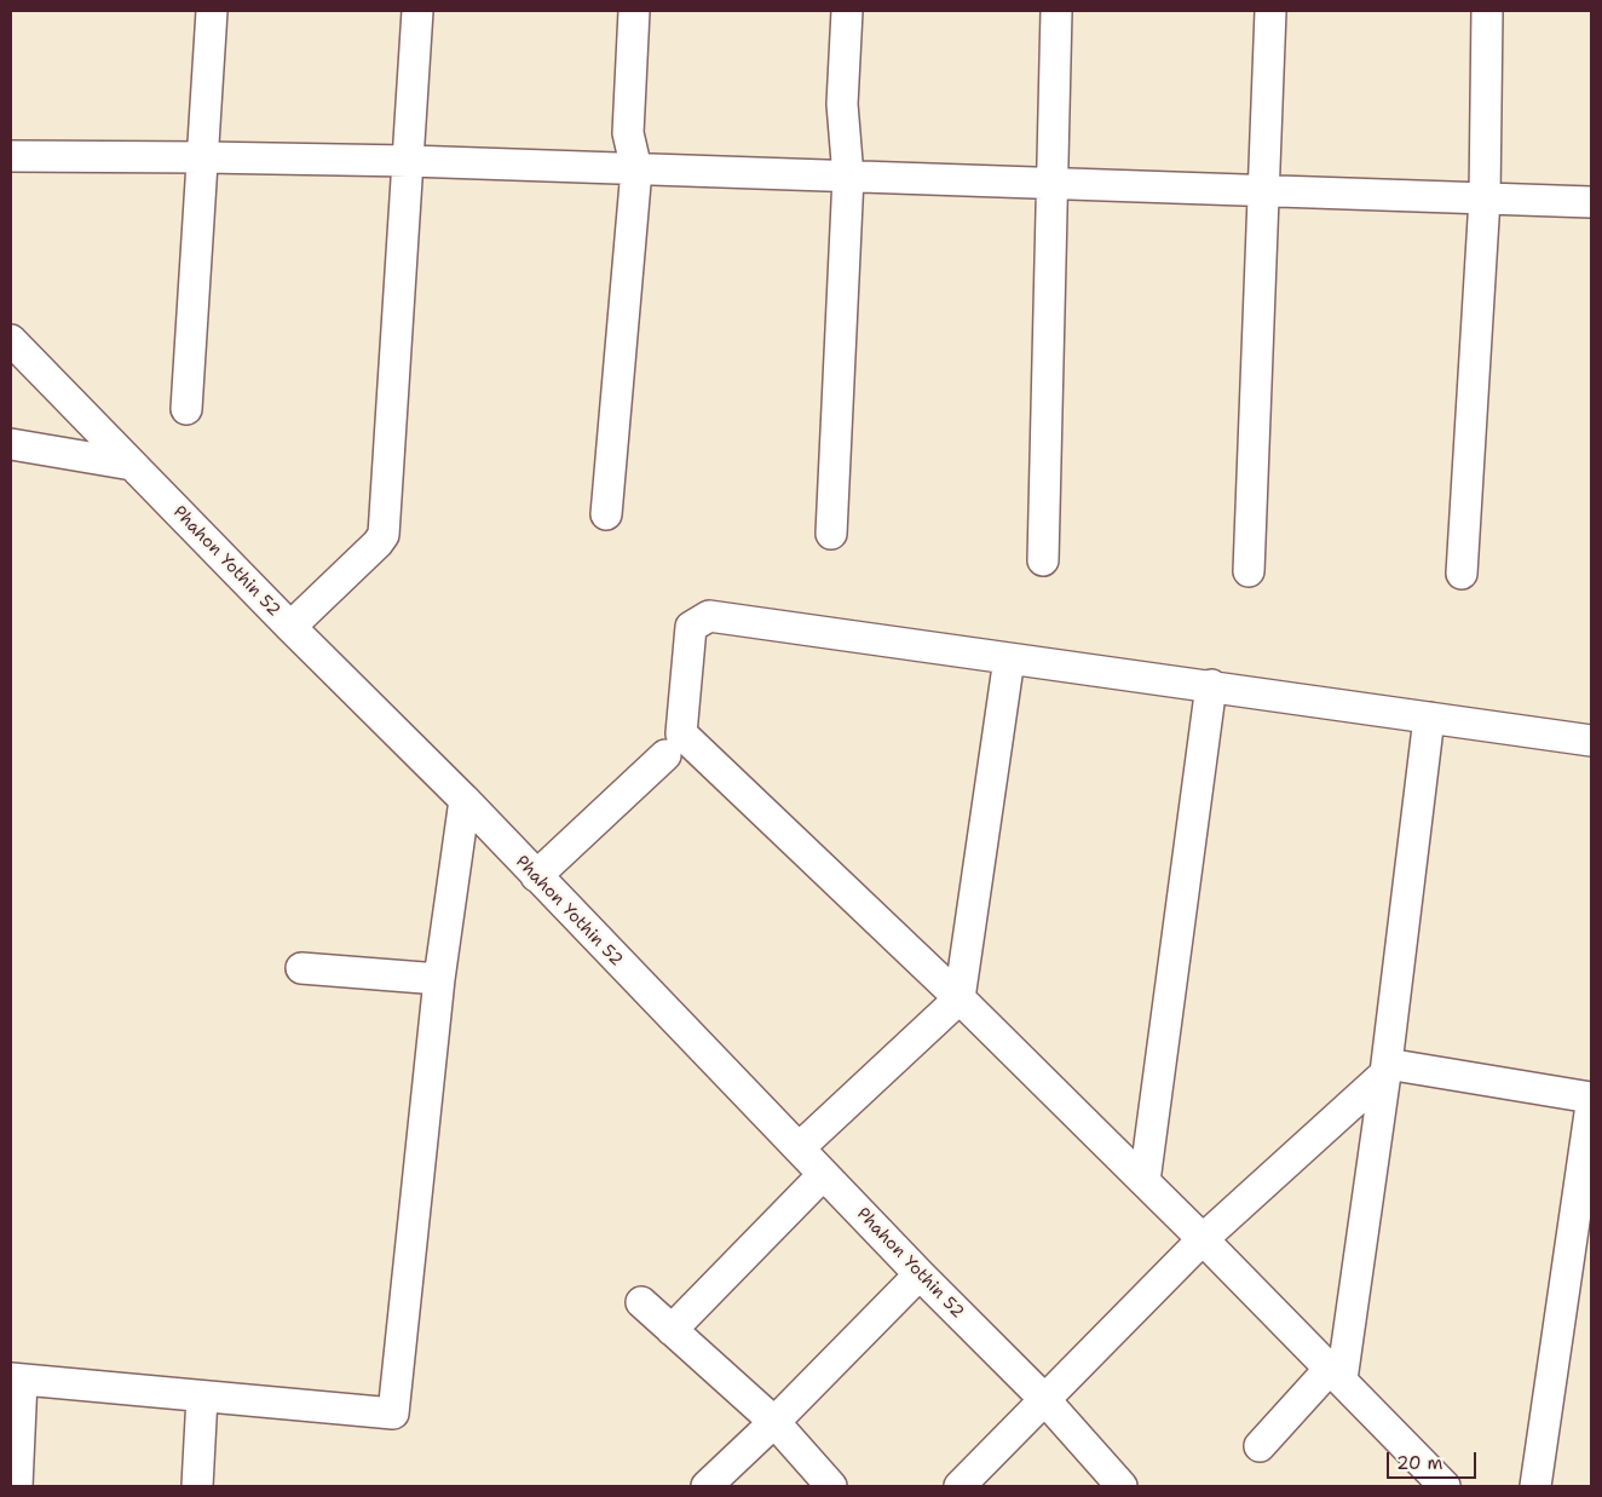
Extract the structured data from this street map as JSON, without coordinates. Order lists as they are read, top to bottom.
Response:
{
  "streets": {
    "street": ["Phahon Yothin 52"]
  },
  "scale_bar": "20 m"
}
